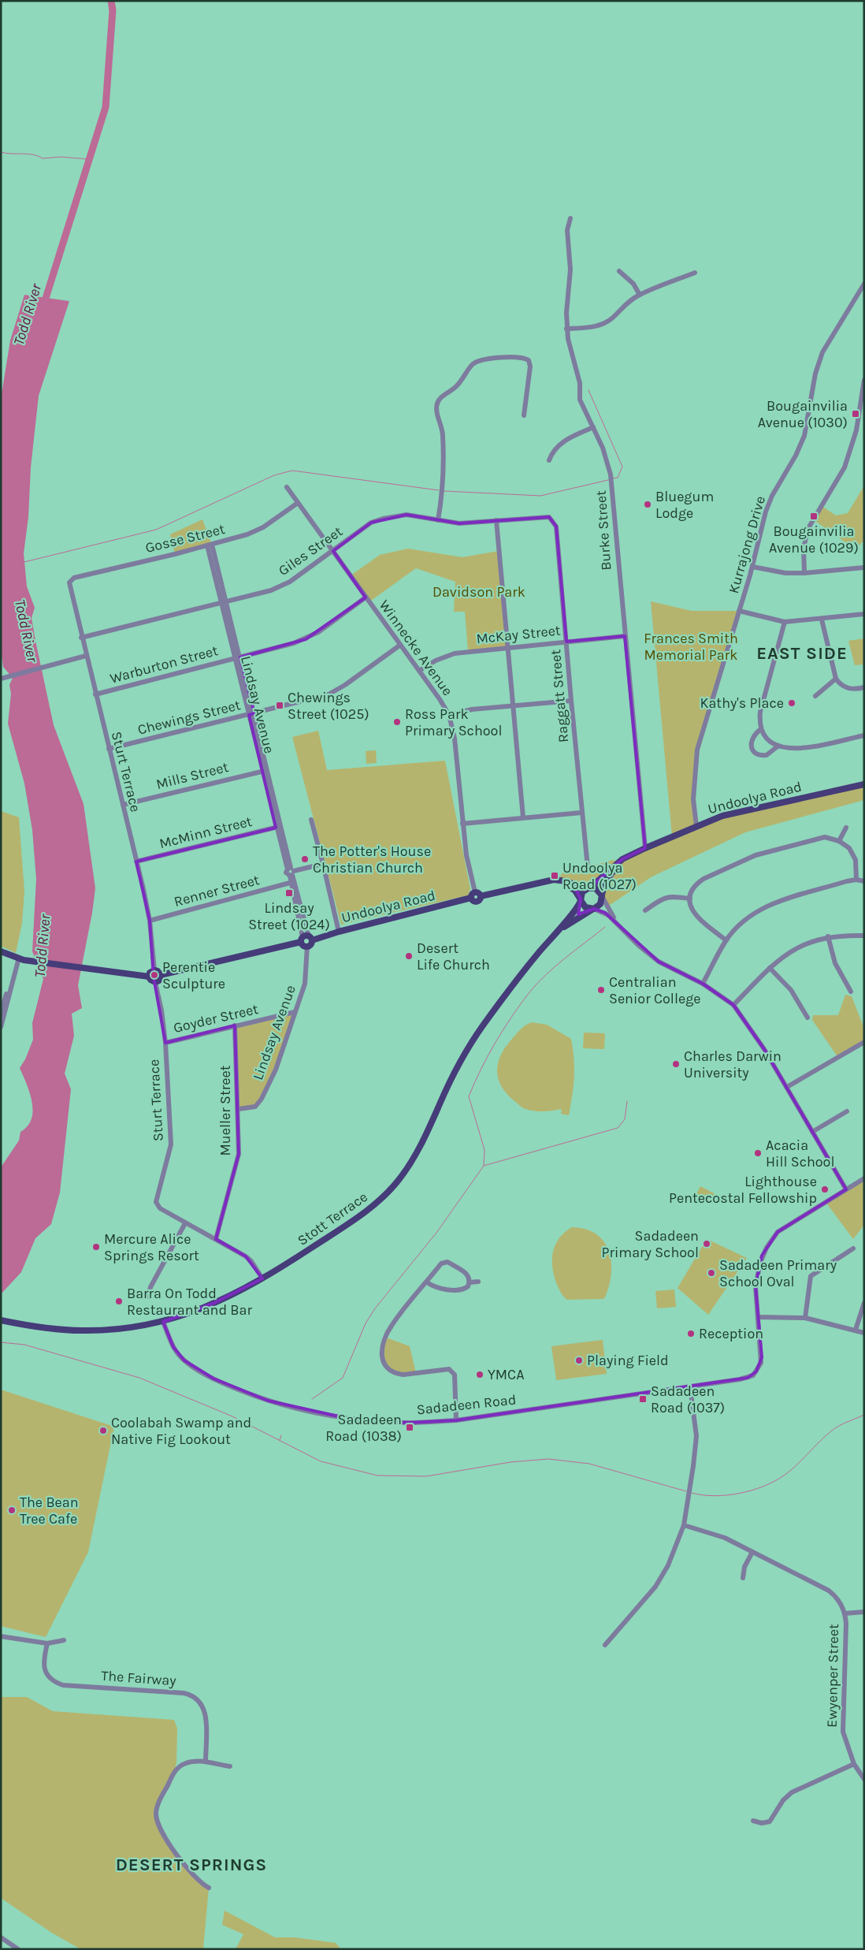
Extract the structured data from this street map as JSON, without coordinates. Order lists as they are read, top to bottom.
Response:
{
  "streets": {
    "main road": ["Undoolya Road", "Stott Terrace"],
    "street": [
      "Burke Street",
      "Gosse Street",
      "Kurrajong Drive",
      "Giles Street",
      "McKay Street",
      "Winnecke Avenue",
      "Warburton Street",
      "Raggatt Street",
      "Lindsay Avenue",
      "Chewings Street",
      "Sturt Terrace",
      "Mills Street",
      "McMinn Street",
      "Renner Street",
      "Goyder Street",
      "Mueller Street",
      "Sadadeen Road",
      "Ewyenper Street",
      "The Fairway"
    ]
  },
  "crossings": [
    ["Burke Street", "McKay Street"],
    ["Burke Street", "Undoolya Road"],
    ["Gosse Street", "Winnecke Avenue"],
    ["Gosse Street", "Lindsay Avenue"],
    ["Gosse Street", "Sturt Terrace"],
    ["Kurrajong Drive", "Undoolya Road"],
    ["Giles Street", "Winnecke Avenue"],
    ["Giles Street", "Raggatt Street"],
    ["Giles Street", "Lindsay Avenue"],
    ["Giles Street", "Sturt Terrace"],
    ["McKay Street", "Winnecke Avenue"],
    ["McKay Street", "Raggatt Street"],
    ["Winnecke Avenue", "Warburton Street"],
    ["Winnecke Avenue", "Chewings Street"],
    ["Winnecke Avenue", "Undoolya Road"],
    ["Warburton Street", "Lindsay Avenue"],
    ["Warburton Street", "Sturt Terrace"],
    ["Lindsay Avenue", "Chewings Street"],
    ["Lindsay Avenue", "Mills Street"],
    ["Lindsay Avenue", "Undoolya Road"],
    ["Lindsay Avenue", "McMinn Street"],
    ["Lindsay Avenue", "Renner Street"],
    ["Lindsay Avenue", "Goyder Street"],
    ["Lindsay Avenue", "Mueller Street"],
    ["Chewings Street", "Sturt Terrace"],
    ["Sturt Terrace", "Mills Street"],
    ["Sturt Terrace", "Undoolya Road"],
    ["Sturt Terrace", "McMinn Street"],
    ["Sturt Terrace", "Renner Street"],
    ["Sturt Terrace", "Goyder Street"],
    ["Sturt Terrace", "Mueller Street"],
    ["Sturt Terrace", "Stott Terrace"],
    ["Undoolya Road", "Stott Terrace"],
    ["Goyder Street", "Mueller Street"],
    ["Stott Terrace", "Sadadeen Road"]
  ],
  "districts": ["EAST SIDE", "DESERT SPRINGS"],
  "water": ["Todd River"],
  "parks": ["Davidson Park", "Frances Smith Memorial Park"],
  "places": {
    "transit": [
      "Bougainvilia Avenue (1030)",
      "Bougainvilia Avenue (1029)",
      "Chewings Street (1025)",
      "Undoolya Road (1027)",
      "Lindsay Street (1024)",
      "Sadadeen Road (1037)",
      "Sadadeen Road (1038)"
    ],
    "other": [
      "Bluegum Lodge",
      "Kathy's Place",
      "Ross Park Primary School",
      "The Potter's House Christian Church",
      "Desert Life Church",
      "Perentie Sculpture",
      "Centralian Senior College",
      "Charles Darwin University",
      "Acacia Hill School",
      "Lighthouse Pentecostal Fellowship",
      "Sadadeen Primary School",
      "Mercure Alice Springs Resort",
      "Sadadeen Primary School Oval",
      "Barra On Todd Restaurant and Bar",
      "Reception",
      "Playing Field",
      "YMCA",
      "Coolabah Swamp and Native Fig Lookout",
      "The Bean Tree Cafe"
    ]
  }
}
